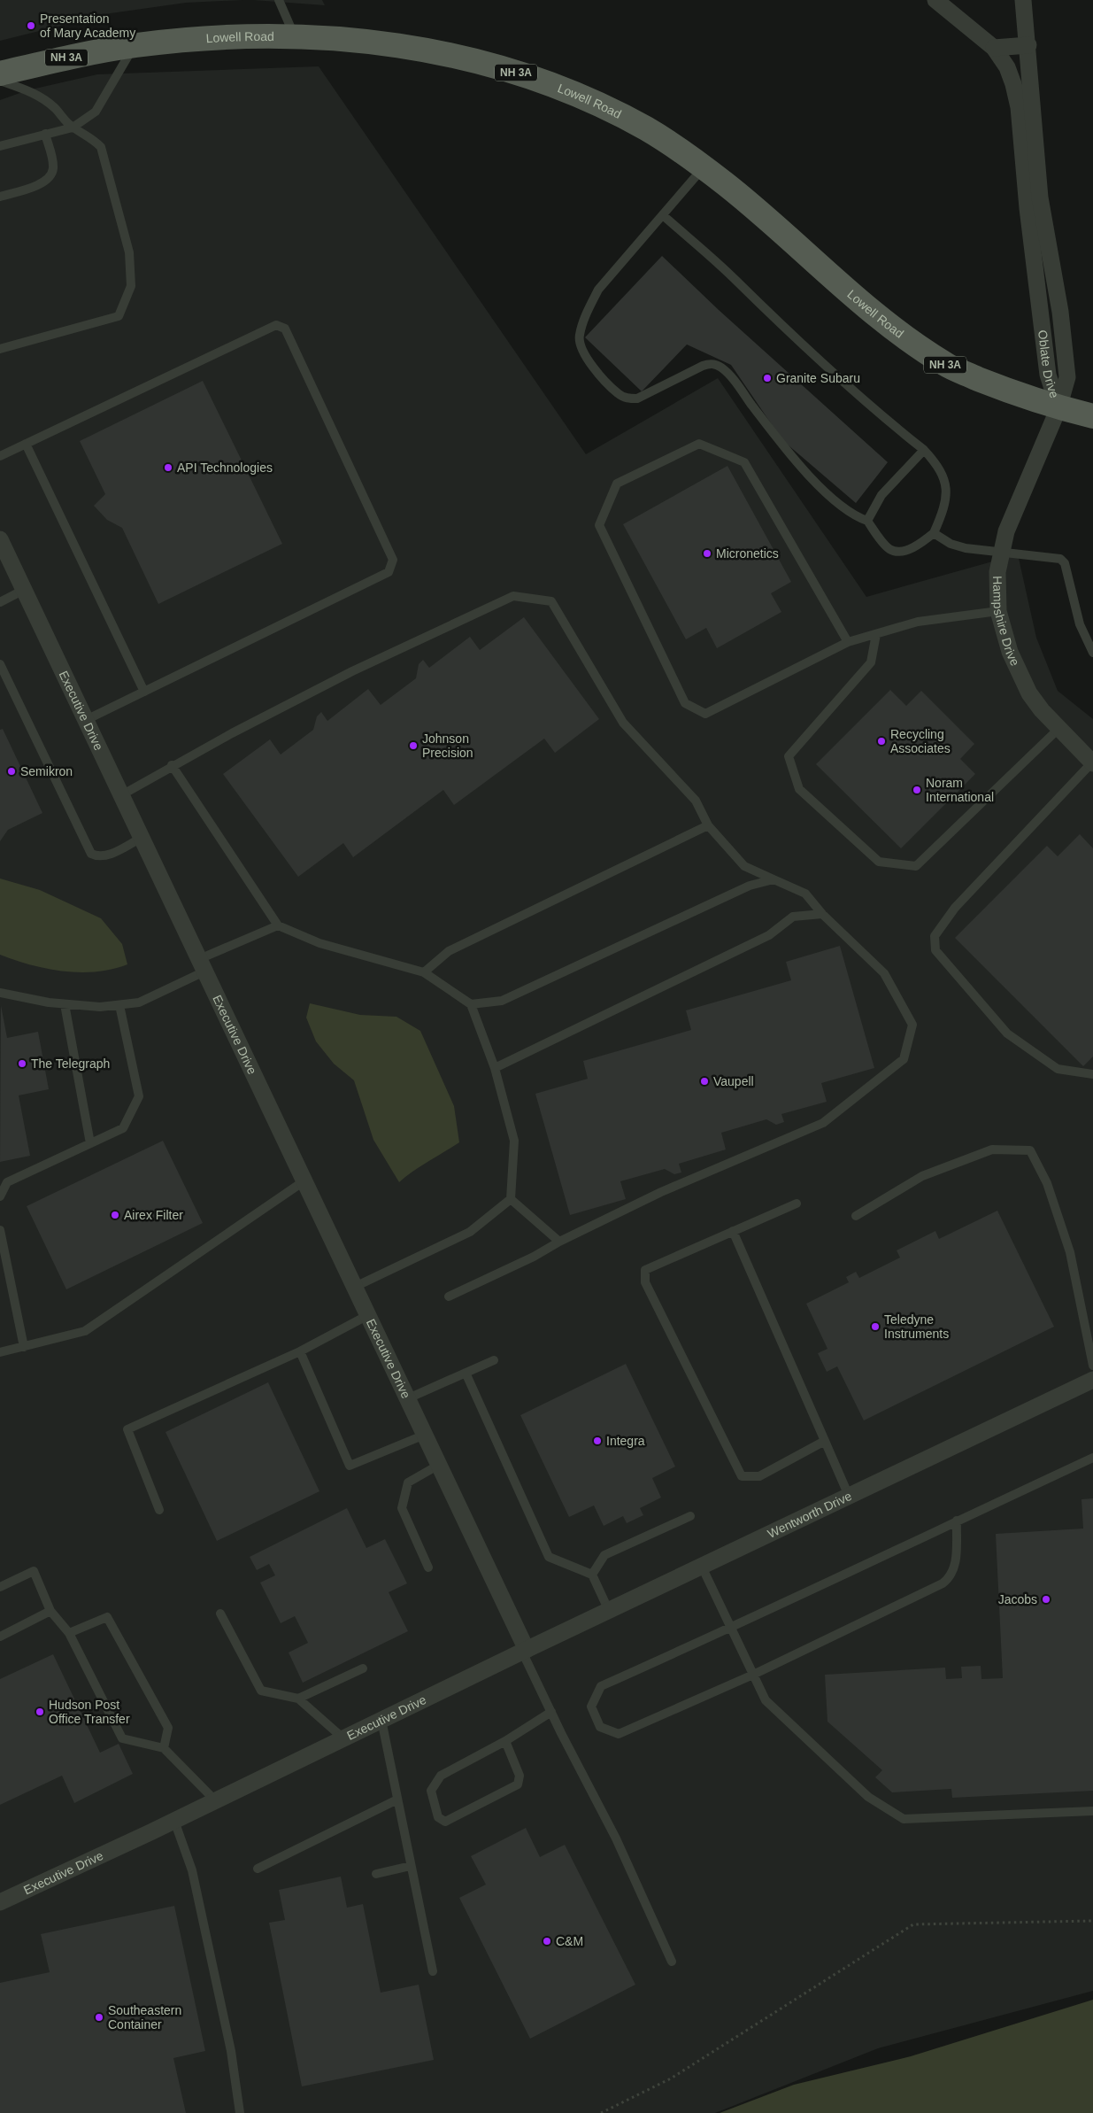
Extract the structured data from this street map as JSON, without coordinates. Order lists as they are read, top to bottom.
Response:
{
  "streets": {
    "main road": ["Lowell Road", "NH 3A"],
    "street": [
      "Oblate Drive",
      "Hampshire Drive",
      "Executive Drive",
      "Wentworth Drive"
    ]
  },
  "crossings": [
    ["Lowell Road", "Oblate Drive"],
    ["Lowell Road", "Hampshire Drive"],
    ["Oblate Drive", "Hampshire Drive"],
    ["Executive Drive", "Wentworth Drive"]
  ],
  "places": [
    "Presentation of Mary Academy",
    "Granite Subaru",
    "API Technologies",
    "Micronetics",
    "Recycling Associates",
    "Johnson Precision",
    "Semikron",
    "Noram International",
    "The Telegraph",
    "Vaupell",
    "Airex Filter",
    "Teledyne Instruments",
    "Integra",
    "Jacobs",
    "Hudson Post Office Transfer",
    "C&M",
    "Southeastern Container"
  ]
}
